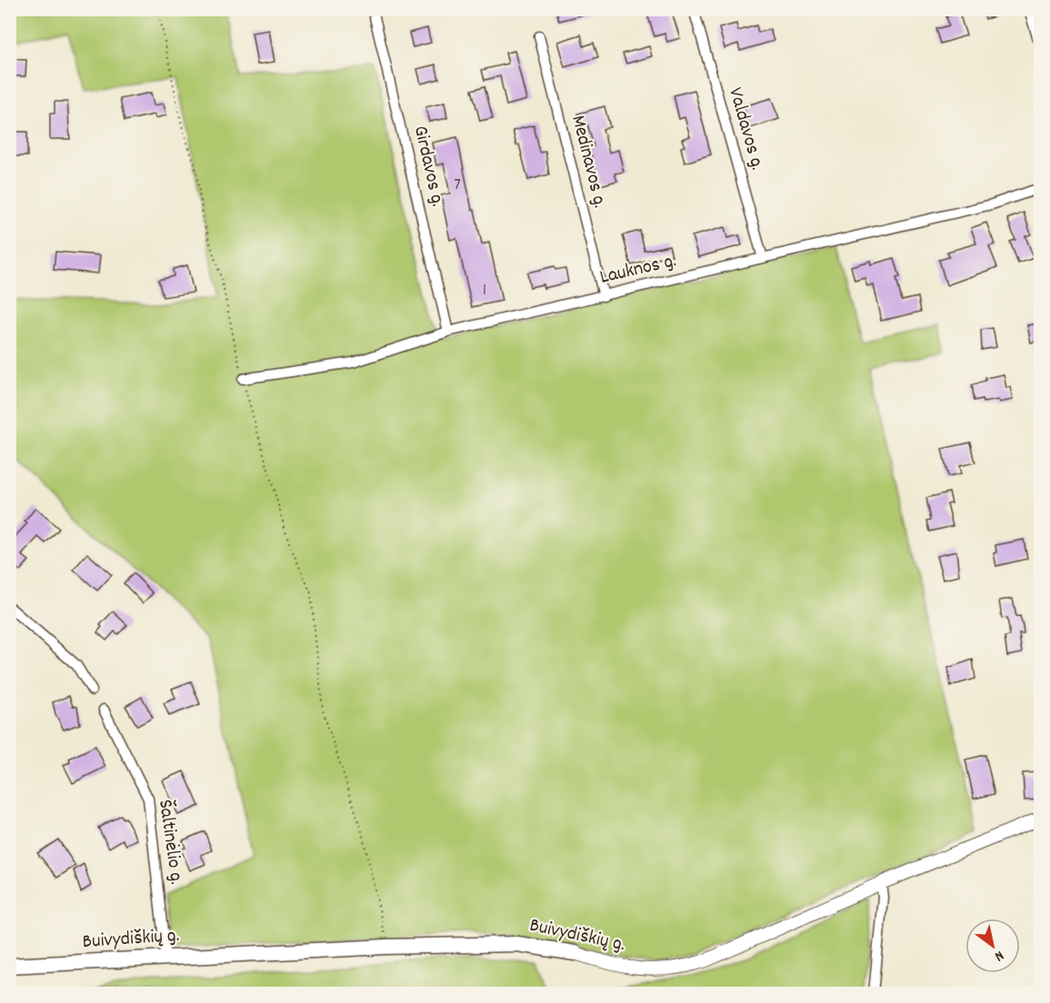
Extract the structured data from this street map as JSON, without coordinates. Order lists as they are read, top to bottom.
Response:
{
  "streets": {
    "main road": ["Buivydiškių g."],
    "street": [
      "Valdavos g.",
      "Medinavos g.",
      "Girdavos g.",
      "Lauknos g.",
      "Šaltinėlio g."
    ]
  },
  "crossings": [
    ["Valdavos g.", "Lauknos g."],
    ["Medinavos g.", "Lauknos g."],
    ["Girdavos g.", "Lauknos g."],
    ["Šaltinėlio g.", "Buivydiškių g."]
  ],
  "house_numbers": ["7", "1"],
  "north": "bottom right"
}
